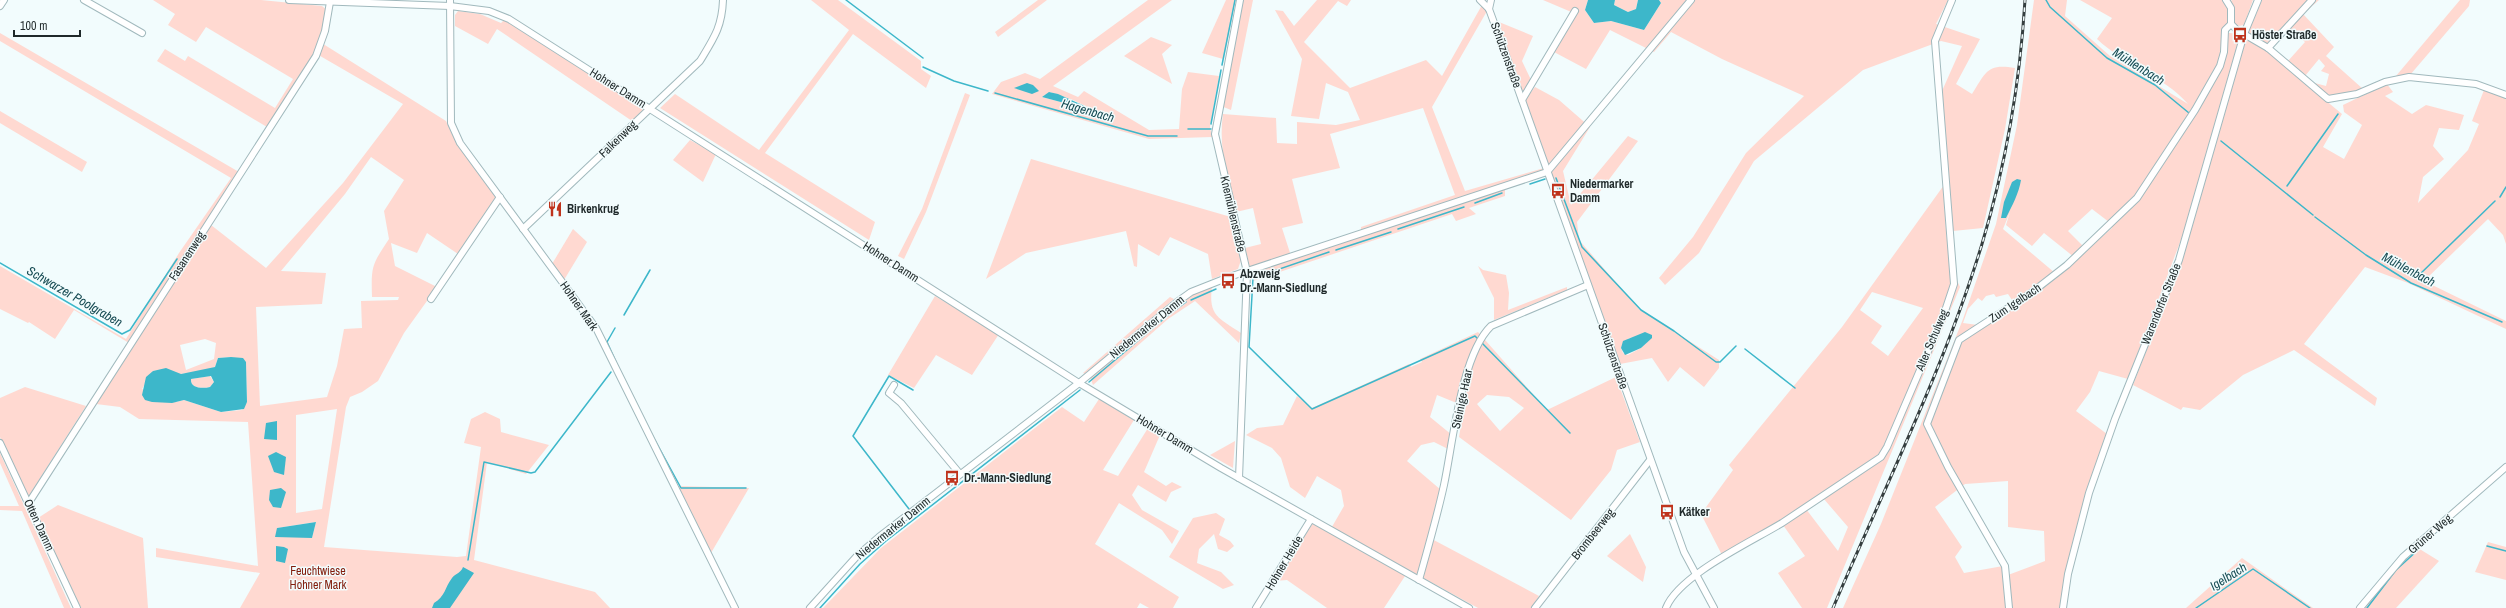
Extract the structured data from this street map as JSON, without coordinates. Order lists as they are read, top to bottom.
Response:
{
  "streets": {
    "street": [
      "Schützenstraße",
      "Hohner Damm",
      "Falkenweg",
      "Knemühlenstraße",
      "Fasanenweg",
      "Zum Igelbach",
      "Warendorfer Straße",
      "Hohner Mark",
      "Niedermarker Damm",
      "Alter Schulweg",
      "Steinige Haar",
      "Otten Damm",
      "Brombeerweg",
      "Grüner Weg",
      "Hohner Heide"
    ]
  },
  "crossings": [
    ["Schützenstraße", "Niedermarker Damm"],
    ["Schützenstraße", "Alter Schulweg"],
    ["Schützenstraße", "Steinige Haar"],
    ["Schützenstraße", "Brombeerweg"],
    ["Hohner Damm", "Falkenweg"],
    ["Hohner Damm", "Knemühlenstraße"],
    ["Hohner Damm", "Fasanenweg"],
    ["Hohner Damm", "Hohner Mark"],
    ["Hohner Damm", "Niedermarker Damm"],
    ["Hohner Damm", "Steinige Haar"],
    ["Hohner Damm", "Hohner Heide"],
    ["Falkenweg", "Hohner Mark"],
    ["Knemühlenstraße", "Niedermarker Damm"],
    ["Fasanenweg", "Otten Damm"]
  ],
  "water": [
    "Mühlenbach",
    "Hagenbach",
    "Schwarzer Poolgraben",
    "Igelbach"
  ],
  "parks": ["Feuchtwiese Hohner Mark"],
  "places": {
    "bus stop": [
      "Höster Straße",
      "Niedermarker Damm",
      "Abzweig Dr.-Mann-Siedlung",
      "Dr.-Mann-Siedlung",
      "Kätker"
    ],
    "restaurant": ["Birkenkrug"]
  },
  "scale_bar": "100 m"
}
